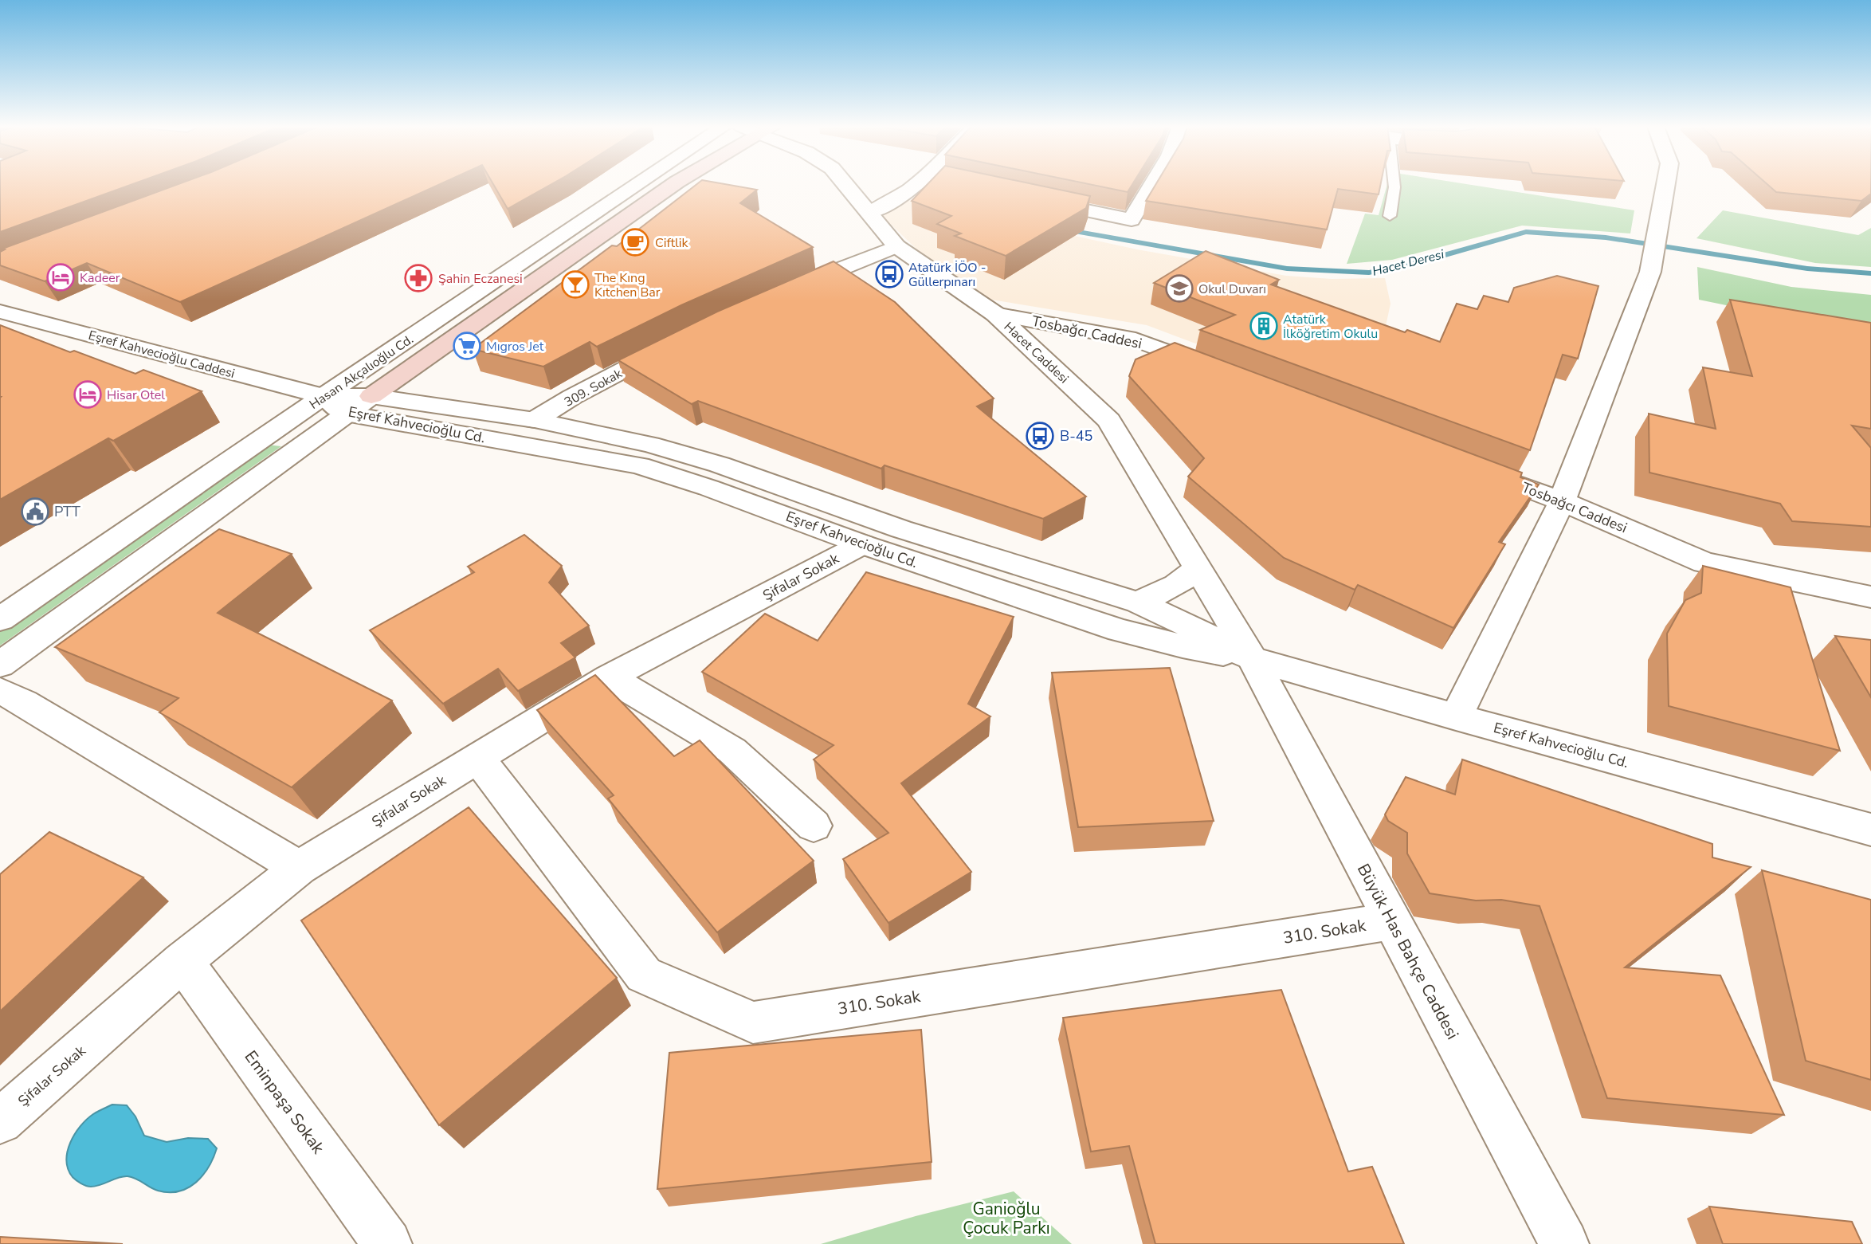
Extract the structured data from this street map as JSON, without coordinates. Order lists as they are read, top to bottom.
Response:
{
  "streets": {
    "street": [
      "Tosbağcı Caddesi",
      "Hacet Caddesi",
      "Eşref Kahvecioğlu Caddesi",
      "Hasan Akçalıoğlu Cd.",
      "309. Sokak",
      "Eşref Kahvecioğlu Cd.",
      "Şifalar Sokak",
      "310. Sokak",
      "Büyük Has Bahçe Caddesi",
      "Eminpaşa Sokak"
    ]
  },
  "crossings": [
    ["Tosbağcı Caddesi", "Hacet Caddesi"],
    ["Hacet Caddesi", "Eşref Kahvecioğlu Cd."],
    ["Hacet Caddesi", "Büyük Has Bahçe Caddesi"],
    ["Eşref Kahvecioğlu Caddesi", "Hasan Akçalıoğlu Cd."],
    ["Eşref Kahvecioğlu Caddesi", "Eşref Kahvecioğlu Cd."],
    ["Hasan Akçalıoğlu Cd.", "Eşref Kahvecioğlu Cd."],
    ["309. Sokak", "Eşref Kahvecioğlu Cd."],
    ["Eşref Kahvecioğlu Cd.", "Şifalar Sokak"],
    ["Eşref Kahvecioğlu Cd.", "Büyük Has Bahçe Caddesi"],
    ["Şifalar Sokak", "310. Sokak"],
    ["Şifalar Sokak", "Eminpaşa Sokak"],
    ["310. Sokak", "Büyük Has Bahçe Caddesi"]
  ],
  "water": ["Hacet Deresi"],
  "parks": ["Ganioğlu Çocuk Parkı"],
  "places": {
    "cafe": ["Ciftlik"],
    "bus stop": ["Atatürk İÖO - Güllerpınarı", "B-45"],
    "hotel": ["Kadeer", "Hisar Otel"],
    "pharmacy": ["Şahin Eczanesi"],
    "bar": ["The Kıng Kıtchen Bar"],
    "school or university": ["Okul Duvarı"],
    "building": ["Atatürk İlköğretim Okulu"],
    "supermarket": ["Mıgros Jet"],
    "public building": ["PTT"]
  }
}
